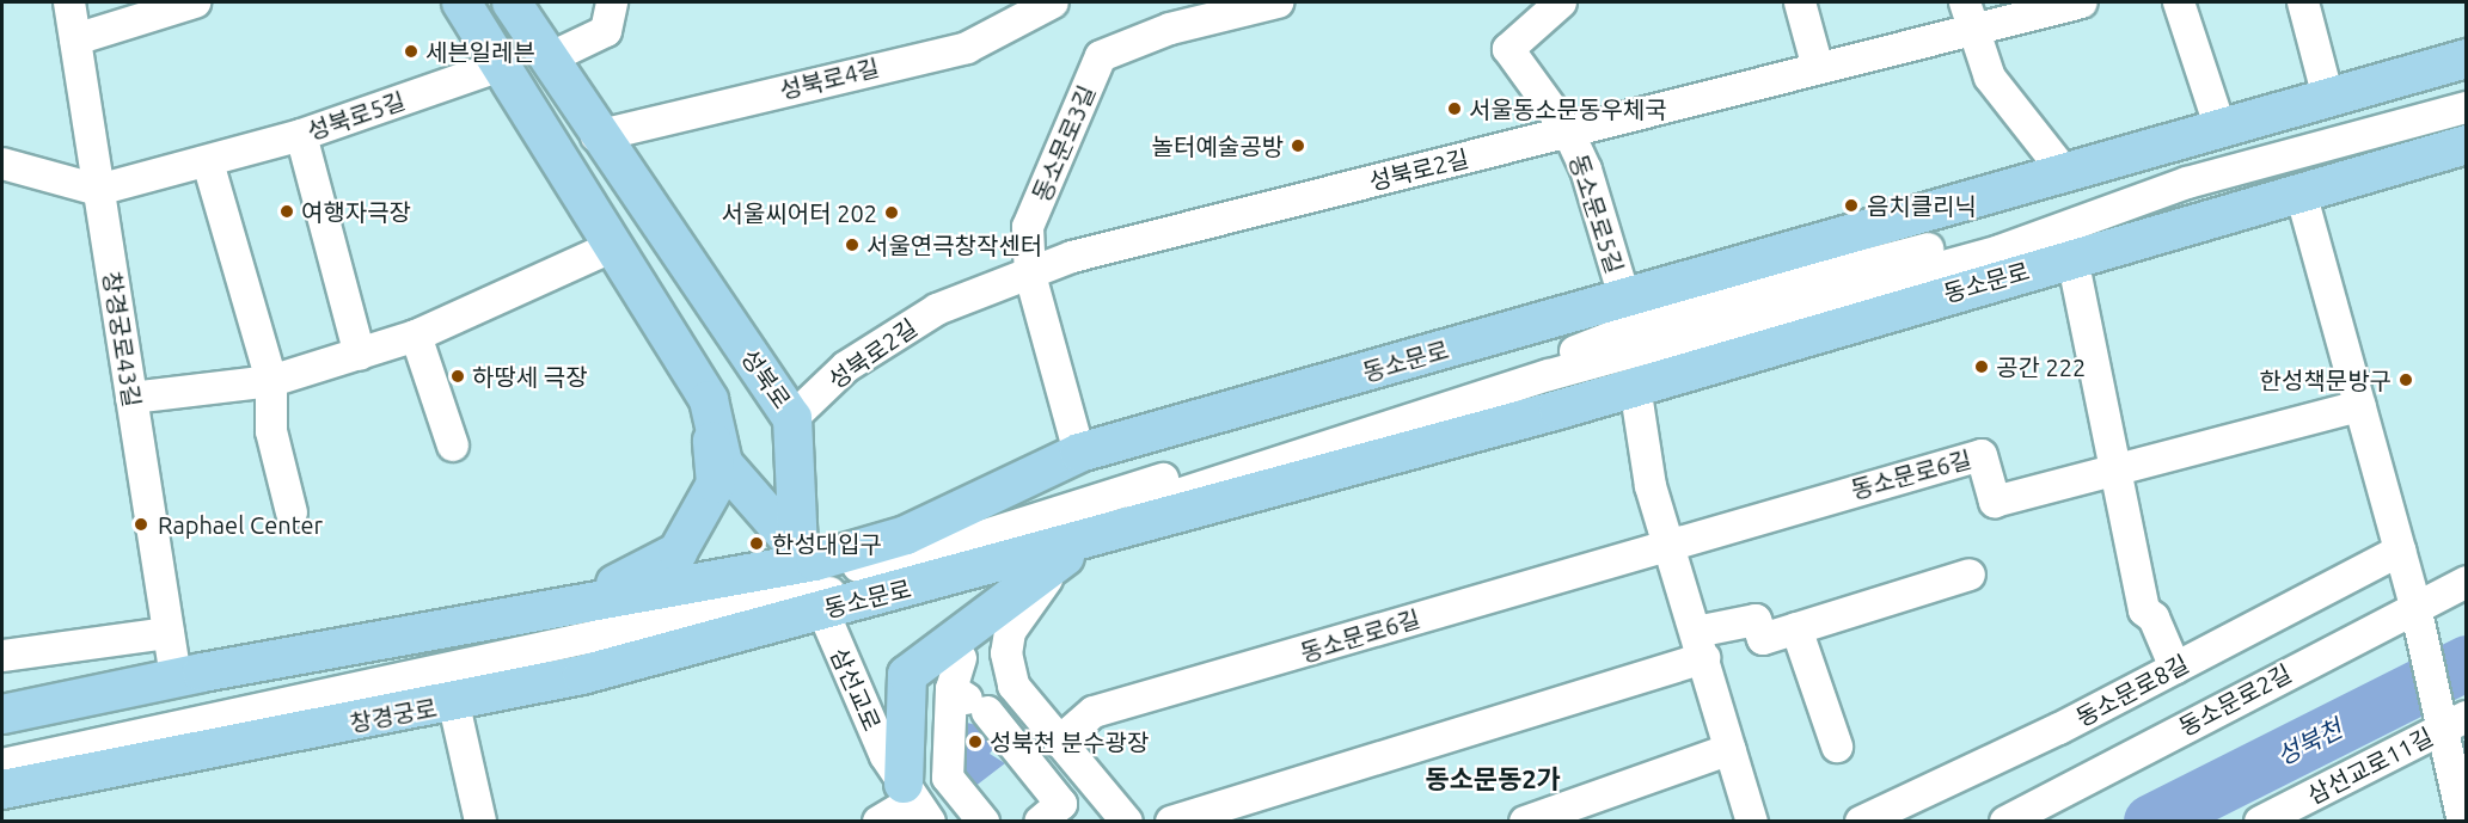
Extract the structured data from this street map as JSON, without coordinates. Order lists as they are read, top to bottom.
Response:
{
  "streets": {
    "main road": ["동소문로", "성북로", "창경궁로"],
    "street": [
      "성북로4길",
      "성북로5길",
      "동소문로3길",
      "성북로2길",
      "동소문로5길",
      "창경궁로43길",
      "동소문로6길",
      "삼선교로",
      "동소문로8길",
      "동소문로2길",
      "삼선교로11길"
    ]
  },
  "crossings": [
    ["성북로4길", "성북로"],
    ["성북로5길", "창경궁로43길"],
    ["동소문로3길", "성북로2길"],
    ["동소문로3길", "동소문로"],
    ["성북로2길", "동소문로5길"],
    ["성북로2길", "성북로"],
    ["동소문로5길", "동소문로"],
    ["동소문로", "성북로"],
    ["동소문로", "삼선교로"],
    ["동소문로", "창경궁로"],
    ["성북로", "삼선교로"]
  ],
  "districts": ["동소문동2가"],
  "water": ["성북천"],
  "places": [
    "세븐일레븐",
    "서울동소문동우체국",
    "놀터예술공방",
    "음치클리닉",
    "여행자극장",
    "서울씨어터 202",
    "서울연극창작센터",
    "공간 222",
    "하땅세 극장",
    "한성책문방구",
    "Raphael Center",
    "한성대입구",
    "성북천 분수광장"
  ]
}
